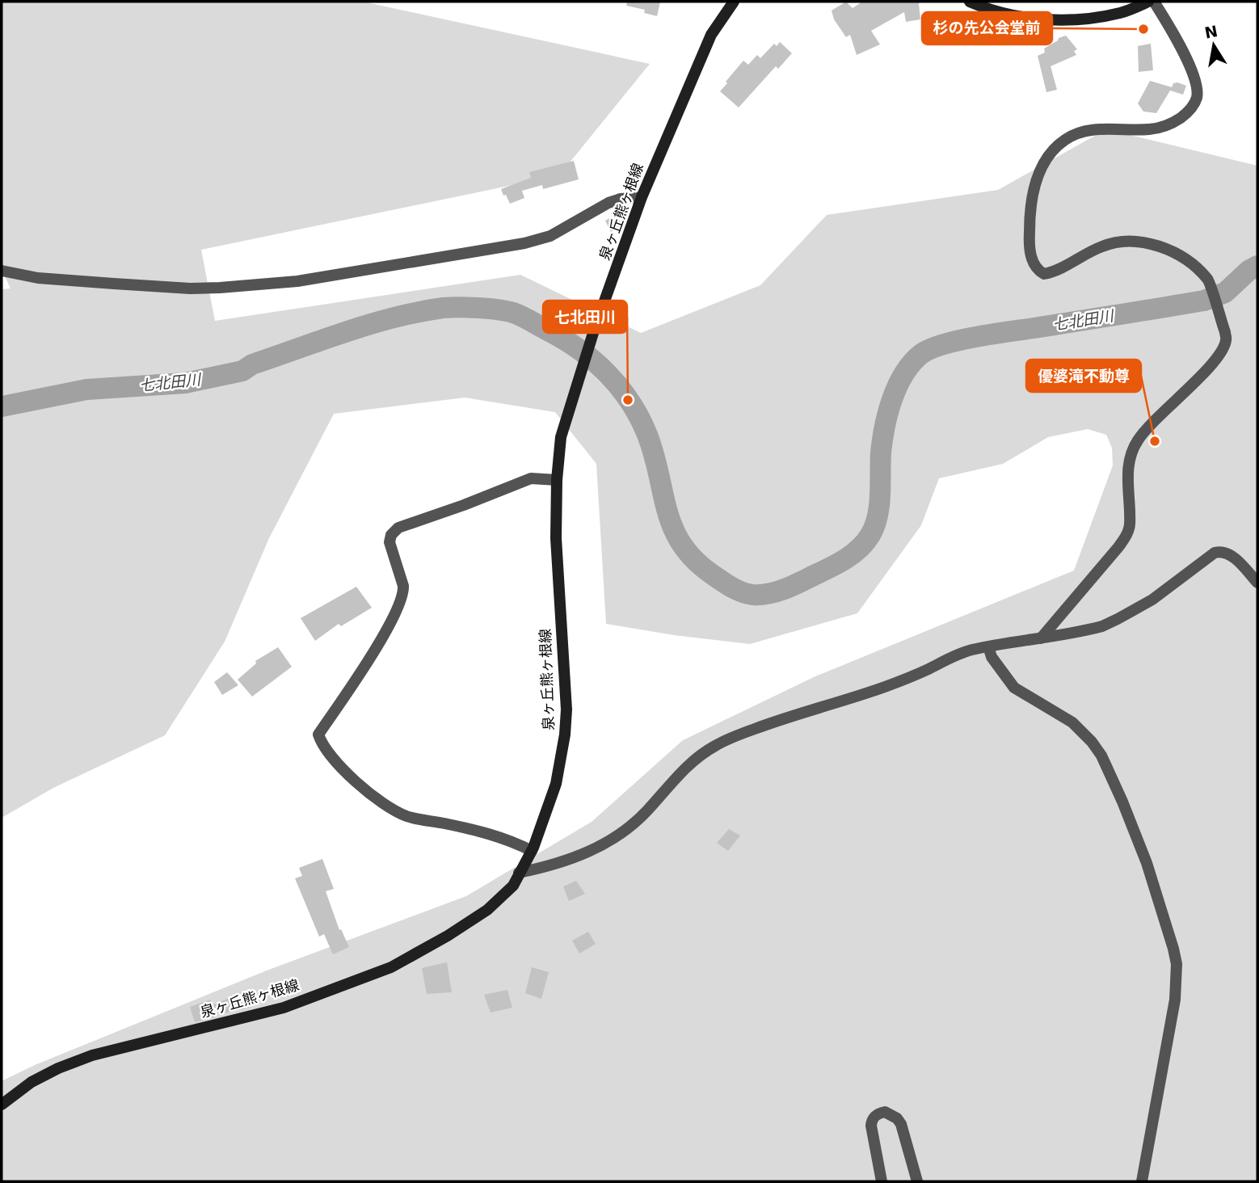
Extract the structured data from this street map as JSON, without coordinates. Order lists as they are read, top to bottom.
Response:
{
  "streets": {
    "main road": ["泉ヶ丘熊ヶ根線"]
  },
  "water": ["七北田川"],
  "places": ["杉の先公会堂前", "七北田川", "優婆滝不動尊"],
  "north": "top"
}
